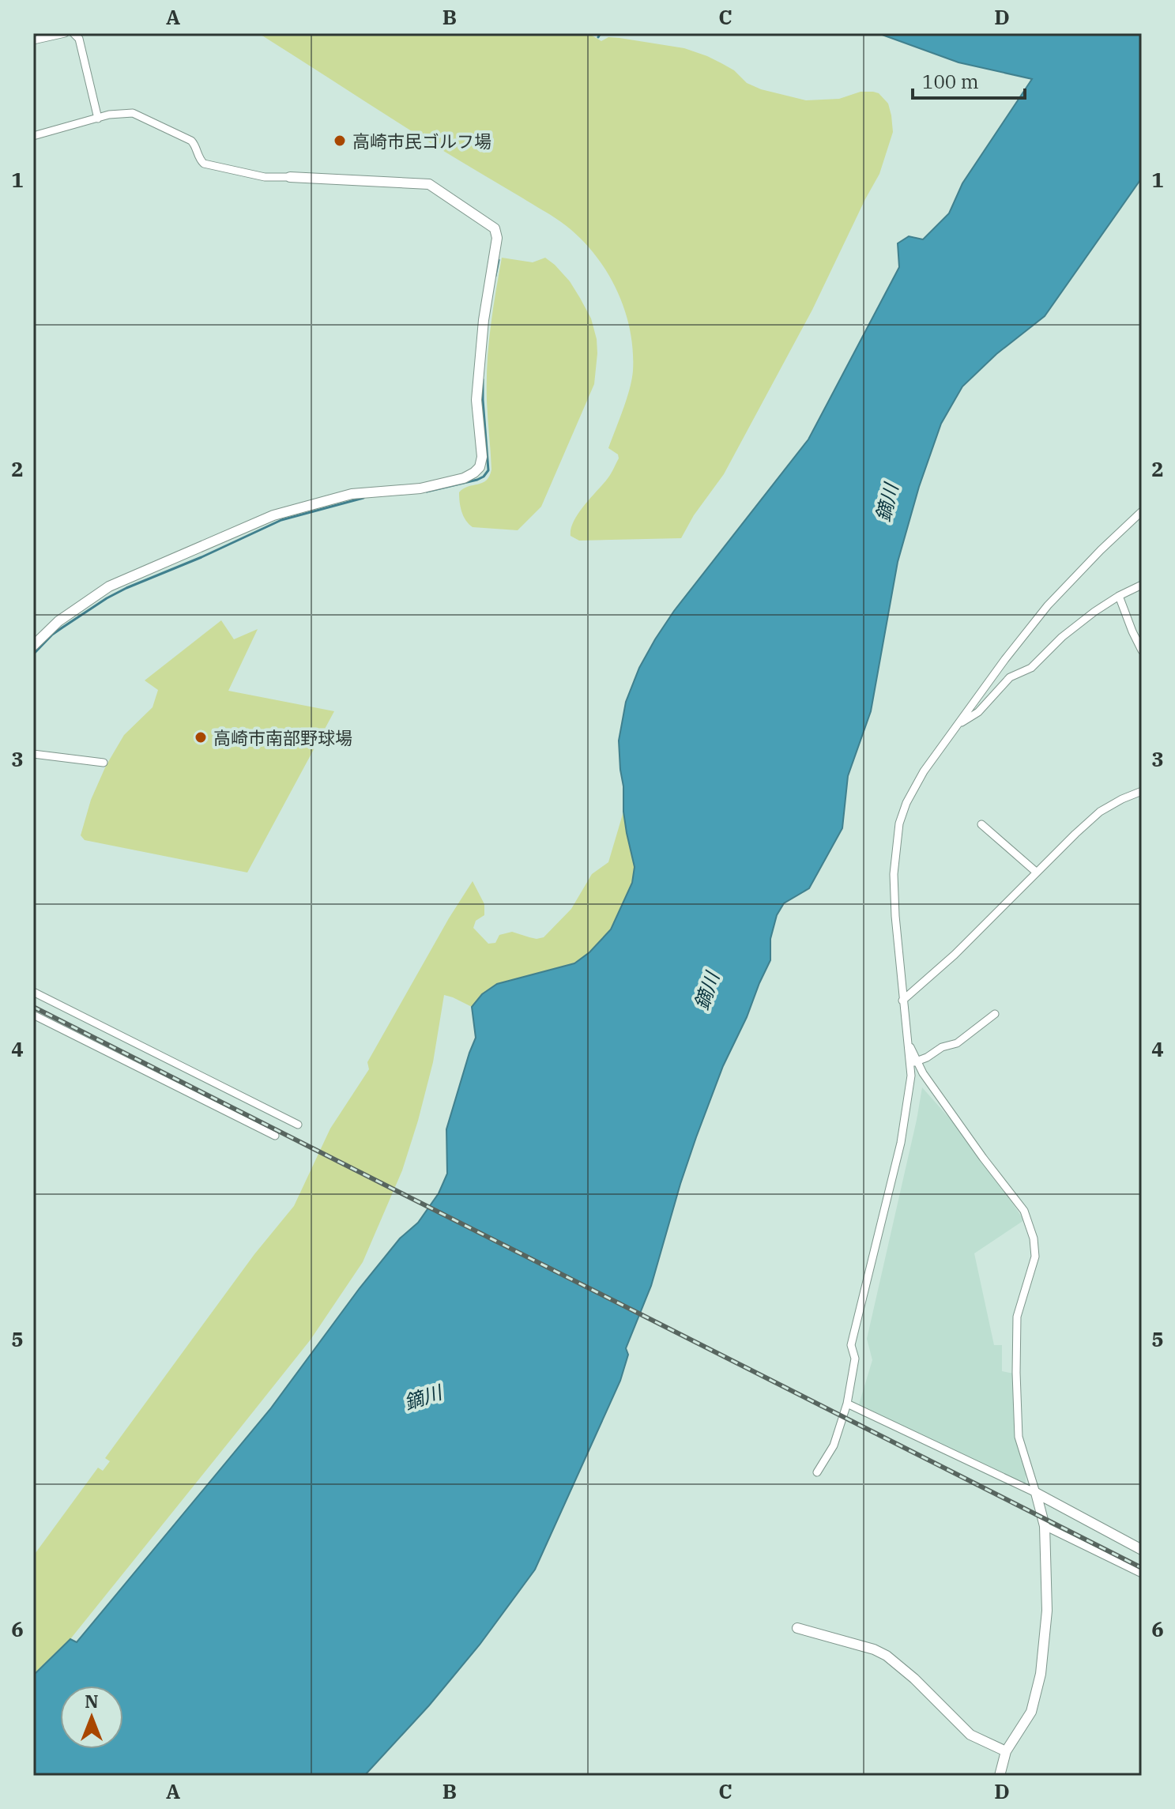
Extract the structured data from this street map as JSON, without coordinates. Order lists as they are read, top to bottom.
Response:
{
  "water": ["鏑川"],
  "places": ["高崎市民ゴルフ場", "高崎市南部野球場"],
  "scale_bar": "100 m",
  "north": "top",
  "grid": {
    "columns": [
      "A",
      "B",
      "C",
      "D"
    ],
    "rows": [
      "1",
      "2",
      "3",
      "4",
      "5",
      "6"
    ]
  }
}
